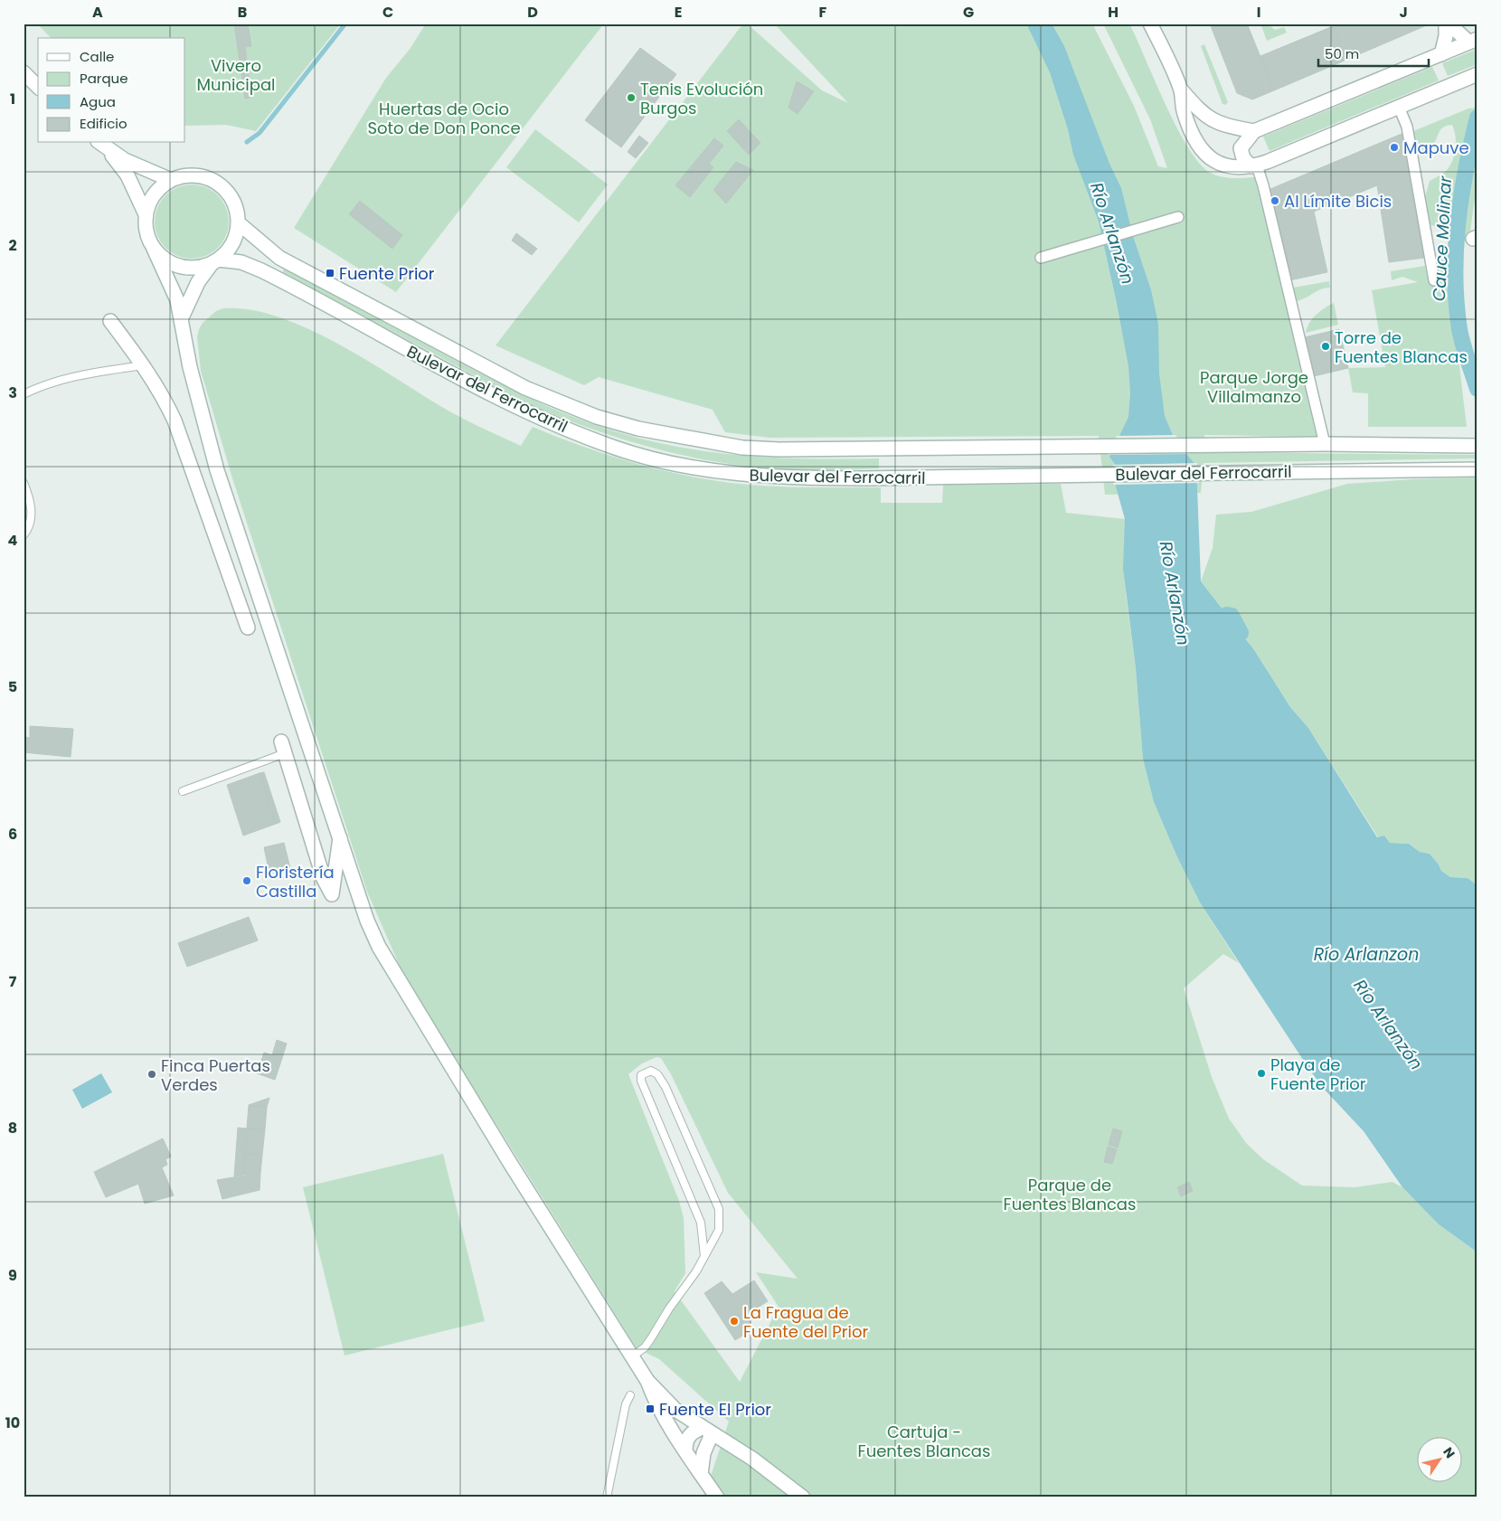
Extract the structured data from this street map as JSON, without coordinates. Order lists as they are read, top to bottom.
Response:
{
  "streets": {
    "main road": ["Bulevar del Ferrocarril"]
  },
  "water": ["Río Arlanzón", "Cauce Molinar", "Río Arlanzon"],
  "parks": [
    "Vivero Municipal",
    "Huertas de Ocio Soto de Don Ponce",
    "Parque Jorge Villalmanzo",
    "Parque de Fuentes Blancas",
    "Cartuja - Fuentes Blancas"
  ],
  "places": {
    "other": [
      "Tenis Evolución Burgos",
      "Mapuve",
      "Al Límite Bicis",
      "Torre de Fuentes Blancas",
      "Floristería Castilla",
      "Playa de Fuente Prior",
      "Finca Puertas Verdes",
      "La Fragua de Fuente del Prior"
    ],
    "transit": ["Fuente Prior", "Fuente El Prior"]
  },
  "legend": [
    "Calle",
    "Parque",
    "Agua",
    "Edificio"
  ],
  "scale_bar": "50 m",
  "north": "top right",
  "grid": {
    "columns": [
      "A",
      "B",
      "C",
      "D",
      "E",
      "F",
      "G",
      "H",
      "I",
      "J"
    ],
    "rows": [
      "1",
      "2",
      "3",
      "4",
      "5",
      "6",
      "7",
      "8",
      "9",
      "10"
    ]
  }
}
